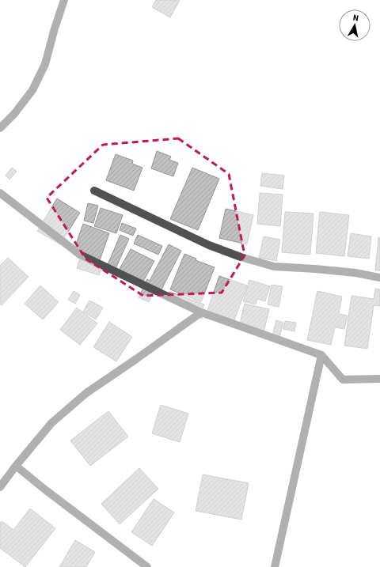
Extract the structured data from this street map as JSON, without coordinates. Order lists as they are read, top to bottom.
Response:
{
  "north": "top"
}
